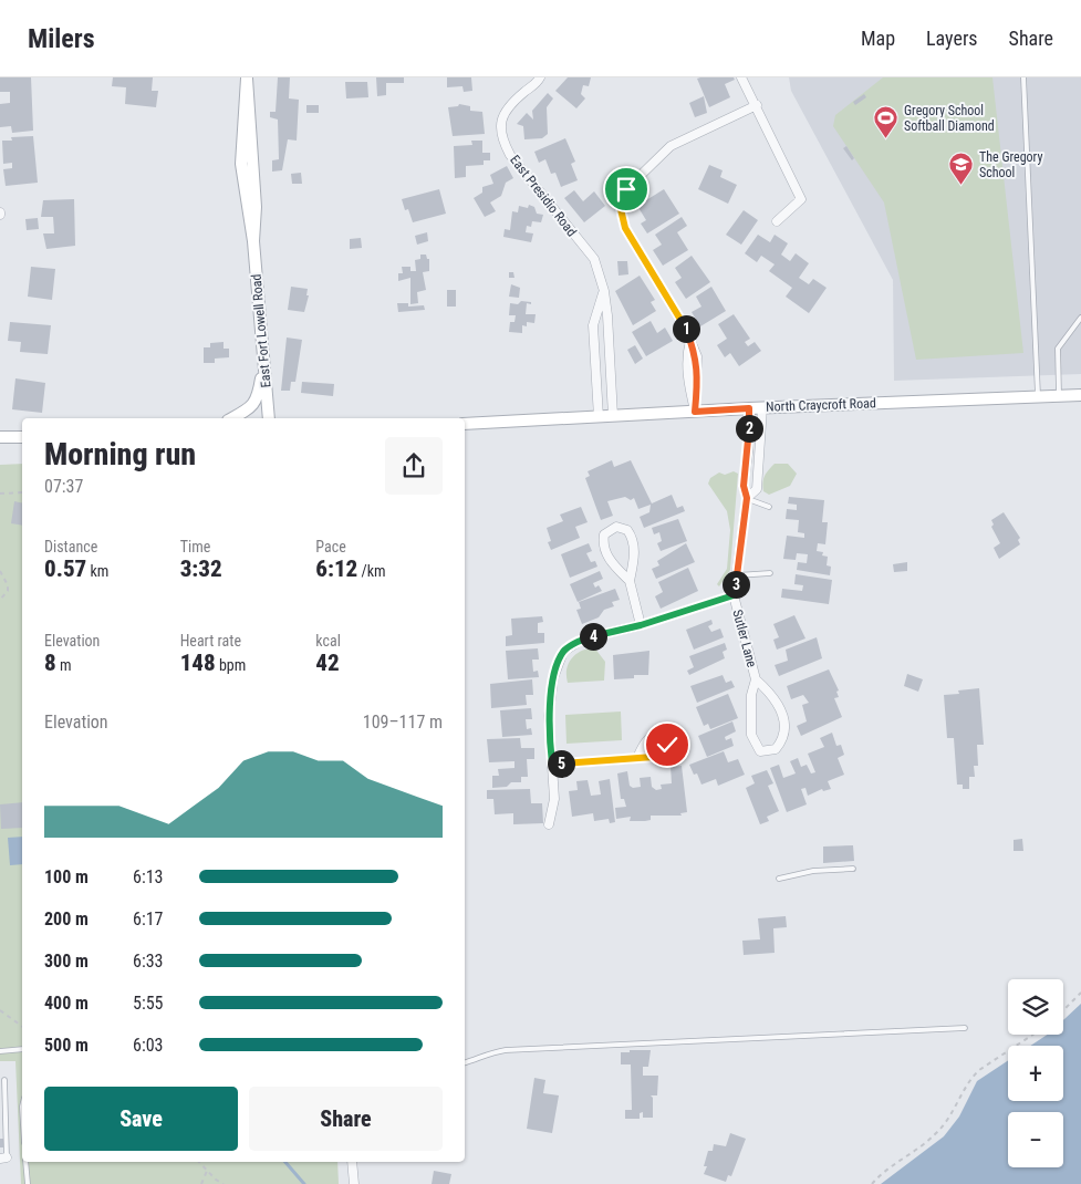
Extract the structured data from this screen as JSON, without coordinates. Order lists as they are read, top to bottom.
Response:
{
  "streets": {
    "main road": ["East Fort Lowell Road", "North Craycroft Road"],
    "street": ["East Presidio Road", "Sutler Lane"]
  },
  "crossings": [
    ["East Presidio Road", "North Craycroft Road"],
    ["North Craycroft Road", "Sutler Lane"]
  ],
  "places": {
    "sports": ["Gregory School Softball Diamond"],
    "school or university": ["The Gregory School"]
  },
  "page": {
    "header": "Milers",
    "nav": ["Map", "Layers", "Share"],
    "pins": [
      "1",
      "2",
      "3",
      "4",
      "5"
    ],
    "heading": ["Morning run", "07:37"],
    "stats": [
      ["Distance", "0.57 km"],
      ["Time", "3:32"],
      ["Pace", "6:12 /km"],
      ["Elevation", "8 m"],
      ["Heart rate", "148 bpm"],
      ["kcal", "42"]
    ],
    "chart": ["Elevation", "109–117 m"],
    "list": [
      {
        "name": "100 m",
        "note": "6:13"
      },
      {
        "name": "200 m",
        "note": "6:17"
      },
      {
        "name": "300 m",
        "note": "6:33"
      },
      {
        "name": "400 m",
        "note": "5:55"
      },
      {
        "name": "500 m",
        "note": "6:03"
      }
    ],
    "map_buttons": ["+", "−"],
    "buttons": ["Save", "Share"]
  }
}
